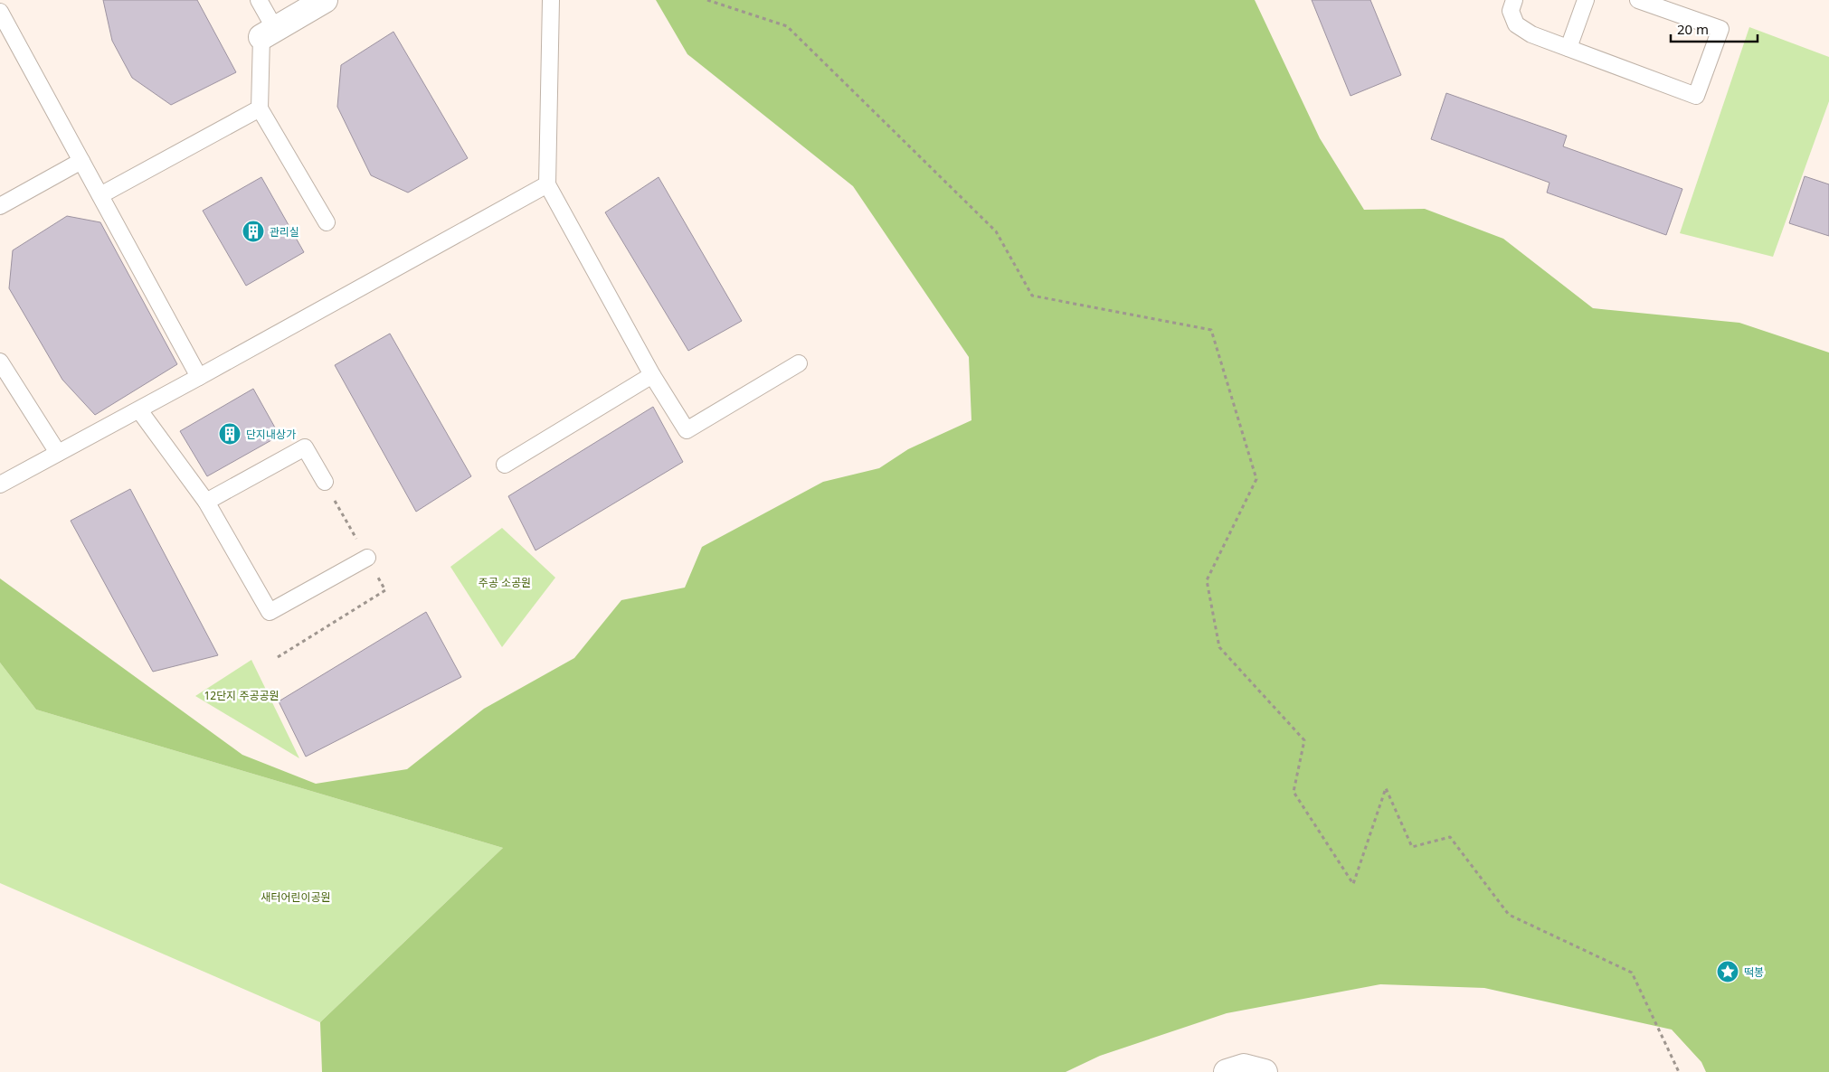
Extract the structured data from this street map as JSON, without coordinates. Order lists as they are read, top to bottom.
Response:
{
  "parks": ["주공 소공원", "12단지 주공공원", "새터어린이공원"],
  "places": {
    "building": ["관리실", "단지내상가"],
    "place": ["떡봉"]
  },
  "scale_bar": "20 m"
}
